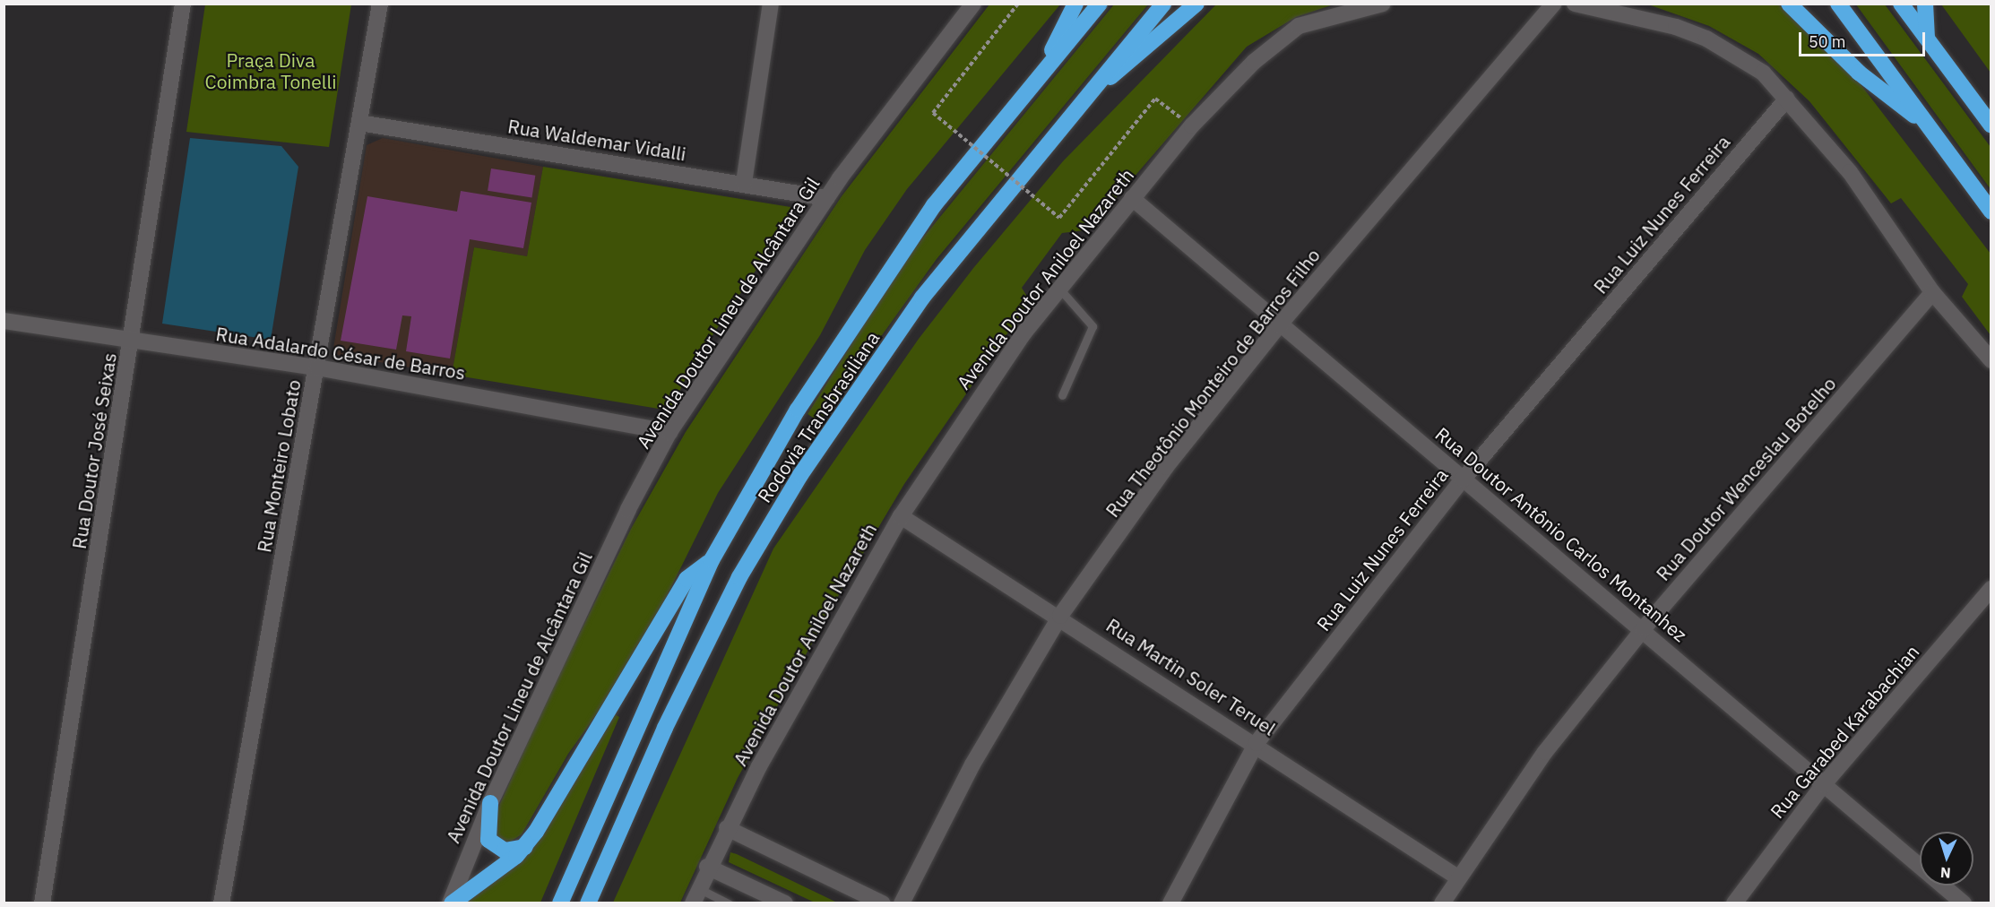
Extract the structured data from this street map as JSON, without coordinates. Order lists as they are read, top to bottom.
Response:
{
  "streets": {
    "highway": ["Rodovia Transbrasiliana"],
    "street": [
      "Rua Waldemar Vidalli",
      "Rua Luiz Nunes Ferreira",
      "Avenida Doutor Aniloel Nazareth",
      "Avenida Doutor Lineu de Alcântara Gil",
      "Rua Adalardo César de Barros",
      "Rua Theotônio Monteiro de Barros Filho",
      "Rua Doutor José Seixas",
      "Rua Monteiro Lobato",
      "Rua Doutor Wenceslau Botelho",
      "Rua Doutor Antônio Carlos Montanhez",
      "Rua Martin Soler Teruel",
      "Rua Garabed Karabachian"
    ]
  },
  "crossings": [
    ["Rua Waldemar Vidalli", "Avenida Doutor Lineu de Alcântara Gil"],
    ["Rua Waldemar Vidalli", "Rua Monteiro Lobato"],
    ["Rua Luiz Nunes Ferreira", "Rua Doutor Antônio Carlos Montanhez"],
    ["Rua Luiz Nunes Ferreira", "Rua Martin Soler Teruel"],
    ["Avenida Doutor Aniloel Nazareth", "Rua Doutor Antônio Carlos Montanhez"],
    ["Avenida Doutor Aniloel Nazareth", "Rua Martin Soler Teruel"],
    ["Avenida Doutor Lineu de Alcântara Gil", "Rua Adalardo César de Barros"],
    ["Rua Adalardo César de Barros", "Rua Doutor José Seixas"],
    ["Rua Adalardo César de Barros", "Rua Monteiro Lobato"],
    ["Rua Theotônio Monteiro de Barros Filho", "Rua Doutor Antônio Carlos Montanhez"],
    ["Rua Theotônio Monteiro de Barros Filho", "Rua Martin Soler Teruel"],
    ["Rua Doutor Wenceslau Botelho", "Rua Doutor Antônio Carlos Montanhez"],
    ["Rua Doutor Wenceslau Botelho", "Rua Martin Soler Teruel"],
    ["Rua Doutor Antônio Carlos Montanhez", "Rua Garabed Karabachian"]
  ],
  "parks": ["Praça Diva Coimbra Tonelli"],
  "scale_bar": "50 m",
  "north": "bottom"
}
